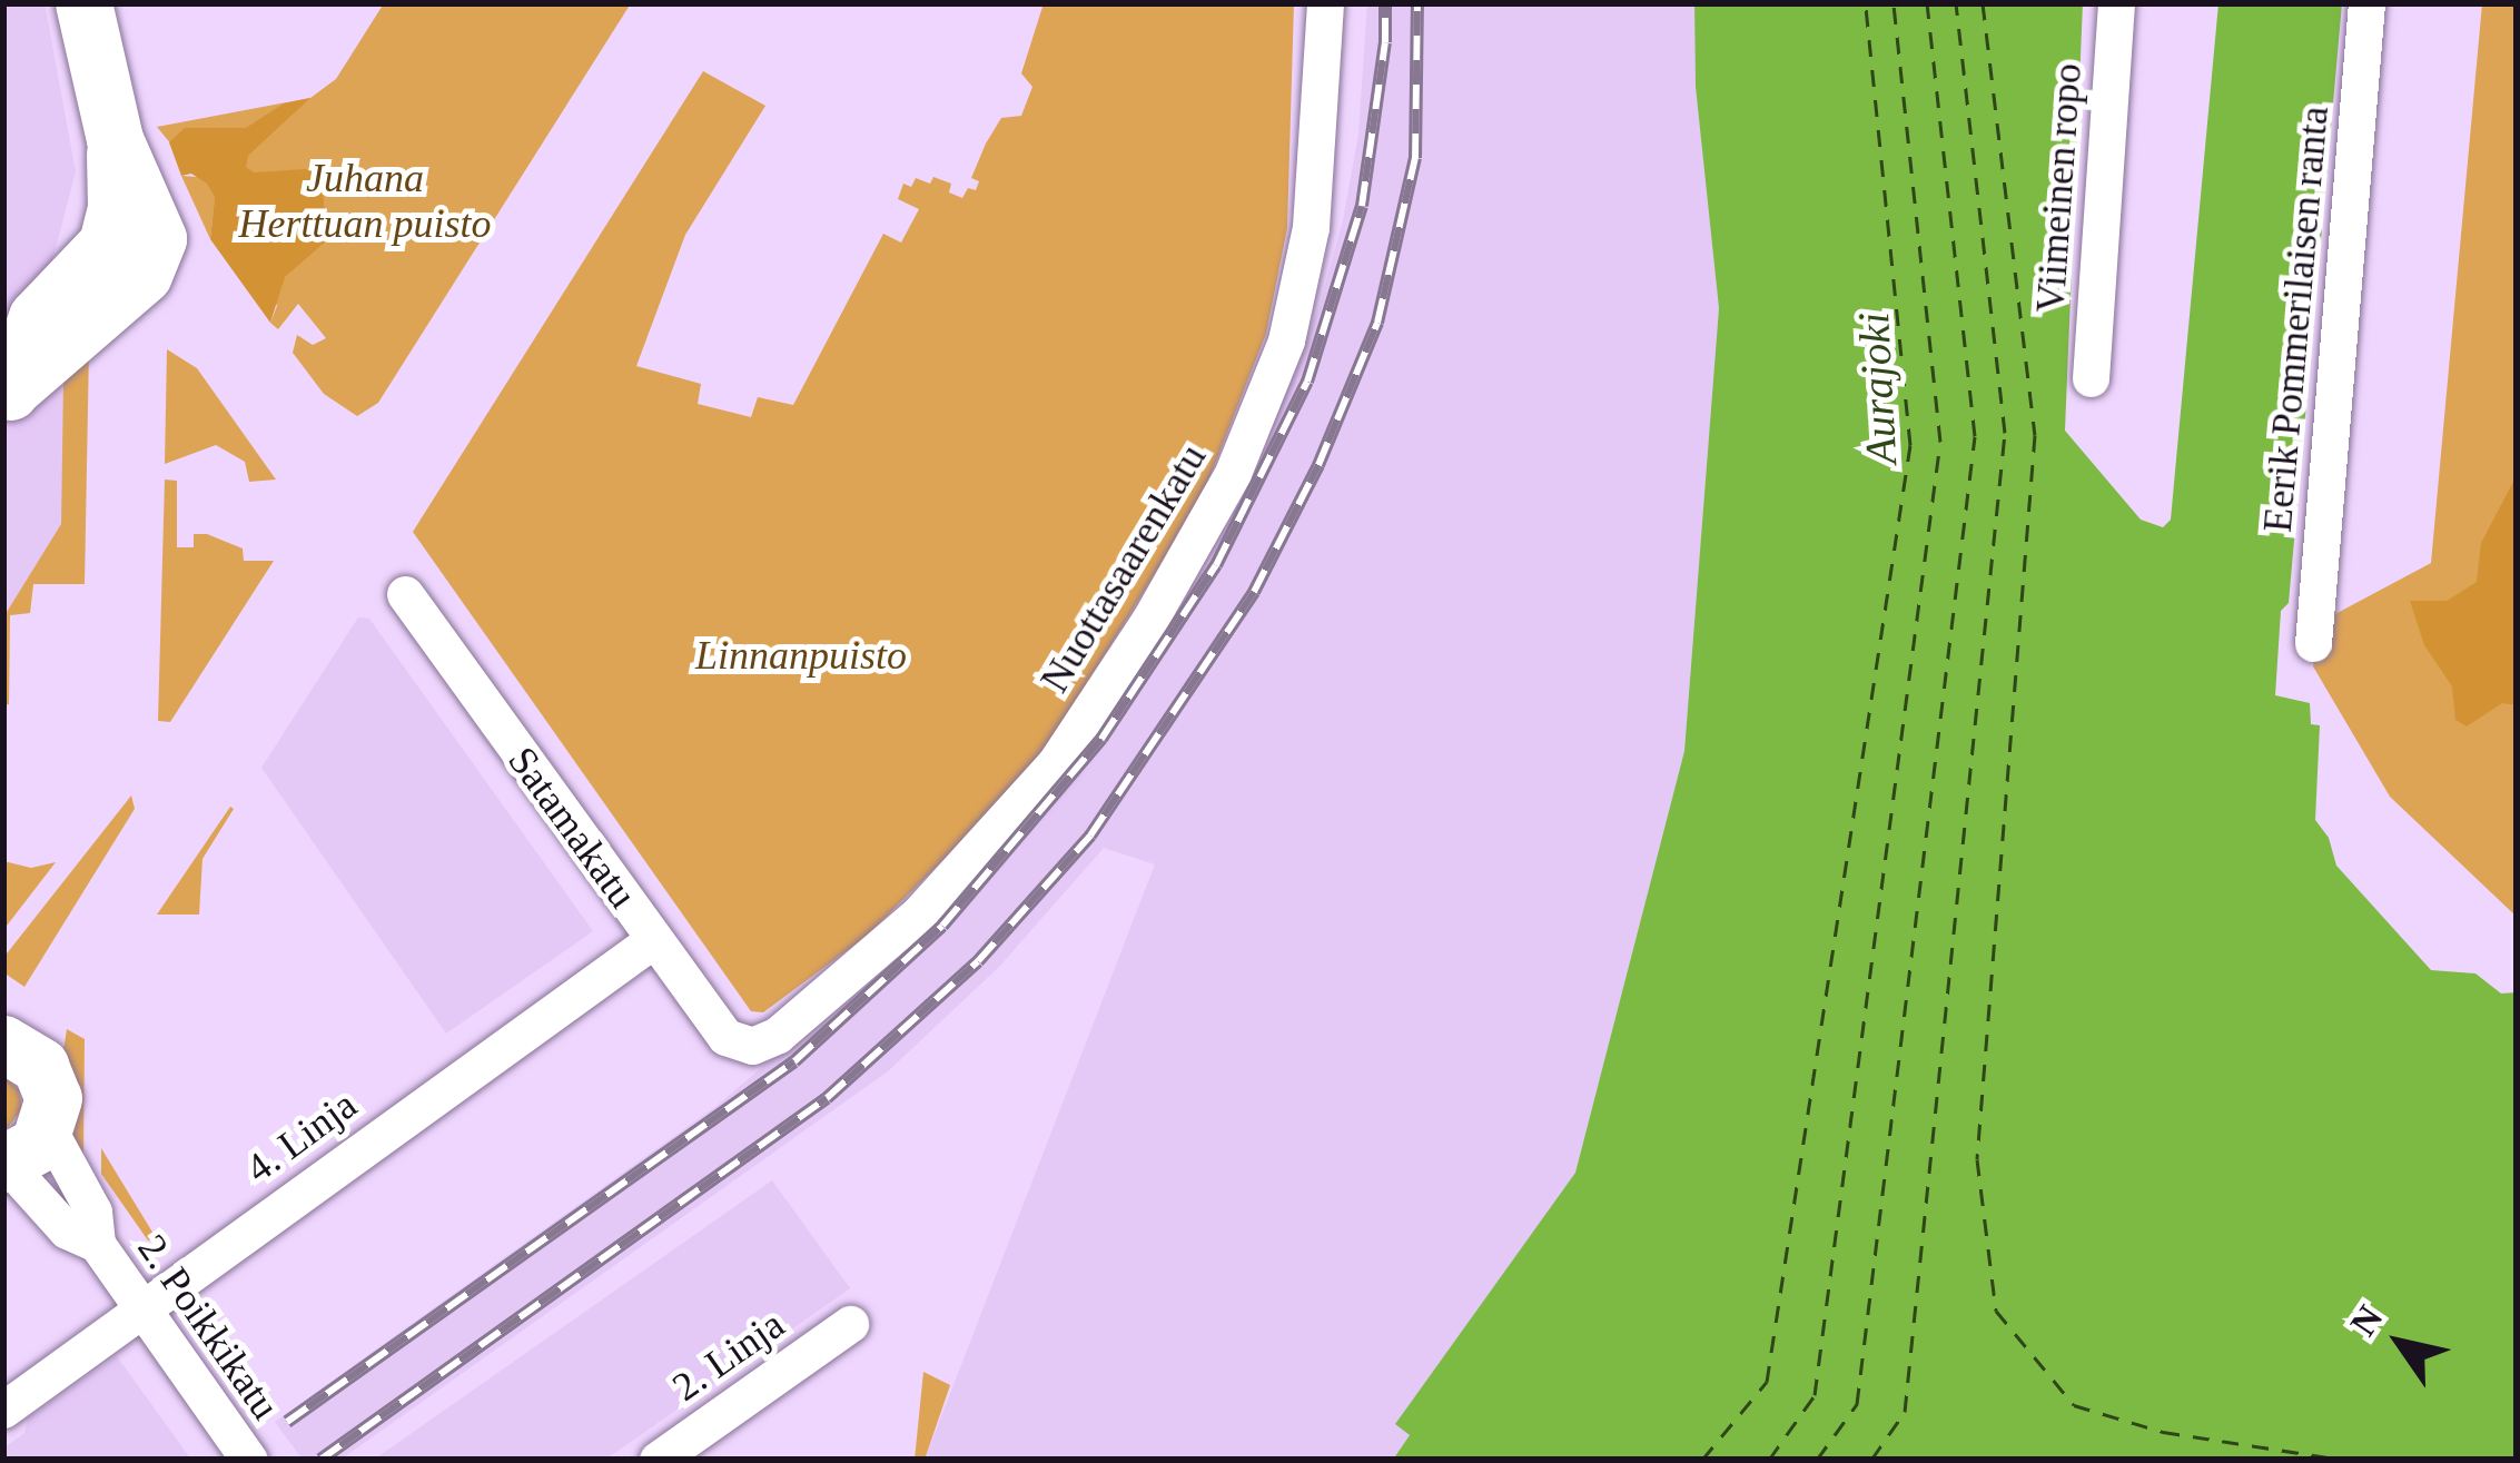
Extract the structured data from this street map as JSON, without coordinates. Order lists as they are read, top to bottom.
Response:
{
  "streets": {
    "street": [
      "Viimeinen ropo",
      "Eerik Pommerilaisen ranta",
      "Nuottasaarenkatu",
      "Satamakatu",
      "4. Linja",
      "2. Poikkikatu",
      "2. Linja"
    ]
  },
  "crossings": [
    ["Nuottasaarenkatu", "Satamakatu"],
    ["Satamakatu", "4. Linja"],
    ["4. Linja", "2. Poikkikatu"]
  ],
  "water": ["Aurajoki"],
  "parks": ["Juhana Herttuan puisto", "Linnanpuisto"],
  "north": "top left"
}
